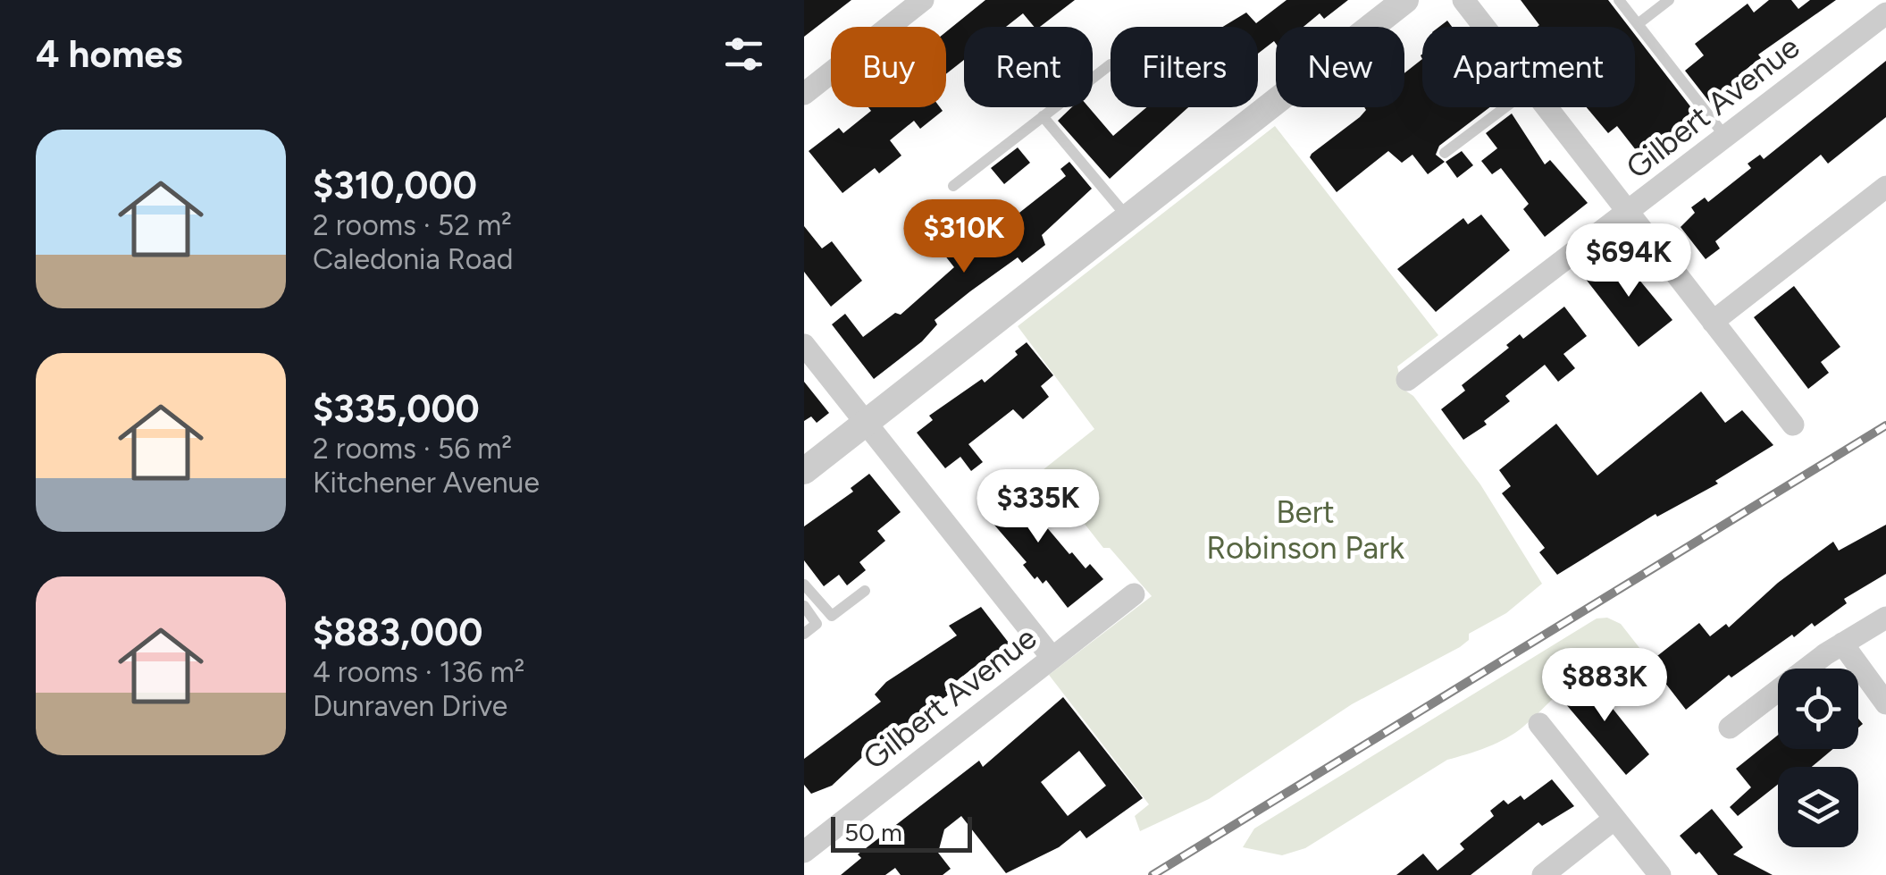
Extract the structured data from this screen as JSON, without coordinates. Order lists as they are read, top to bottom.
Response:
{
  "streets": {
    "street": ["Gilbert Avenue"]
  },
  "parks": ["Bert Robinson Park"],
  "scale_bar": "50 m",
  "page": {
    "heading": "4 homes",
    "chip": [
      "Buy",
      "Rent",
      "Filters",
      "New",
      "Apartment"
    ],
    "list": [
      {
        "name": "$310,000",
        "note": "2 rooms · 52 m² · Caledonia Road"
      },
      {
        "name": "$335,000",
        "note": "2 rooms · 56 m² · Kitchener Avenue"
      },
      {
        "name": "$883,000",
        "note": "4 rooms · 136 m² · Dunraven Drive"
      }
    ],
    "price": [
      "$310K",
      "$694K",
      "$335K",
      "$883K"
    ],
    "scale": "50 m"
  }
}
